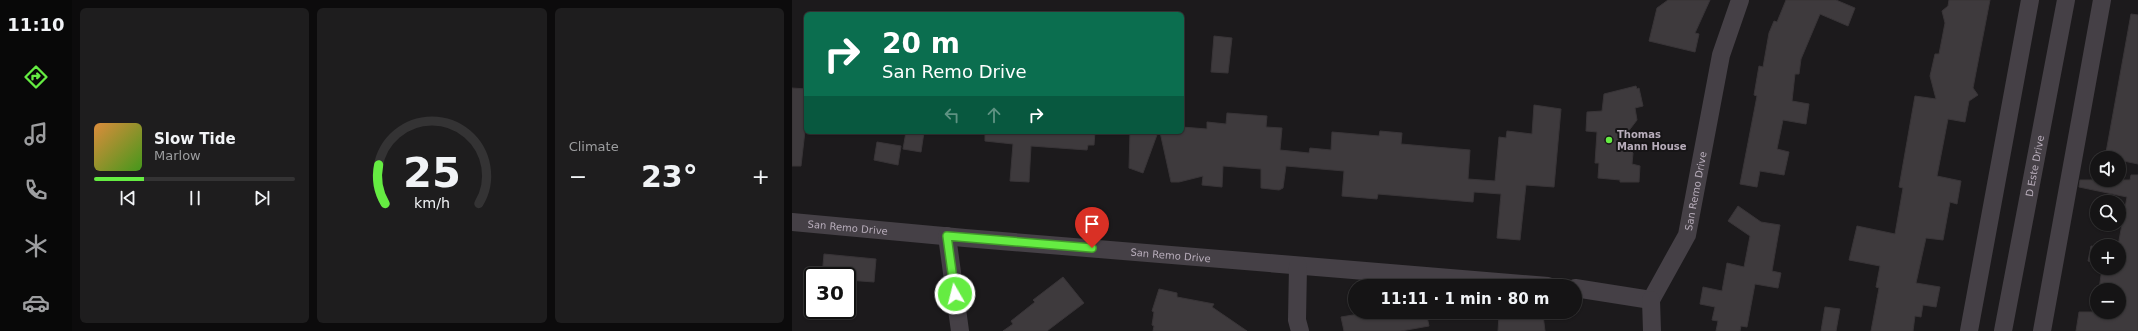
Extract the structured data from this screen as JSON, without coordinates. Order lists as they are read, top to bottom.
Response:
{
  "streets": {
    "street": ["D Este Drive", "San Remo Drive"]
  },
  "places": ["Thomas Mann House"],
  "page": {
    "tabs": "11:10",
    "tile": "Climate",
    "turn": ["20 m", "San Remo Drive"],
    "song": ["Slow Tide", "Marlow"],
    "map_buttons": ["+", "−"],
    "heat": ["−", "23°", "+"],
    "limit": "30",
    "trip": "11:11 · 1 min · 80 m",
    "gauge": ["25", "km/h"]
  }
}
